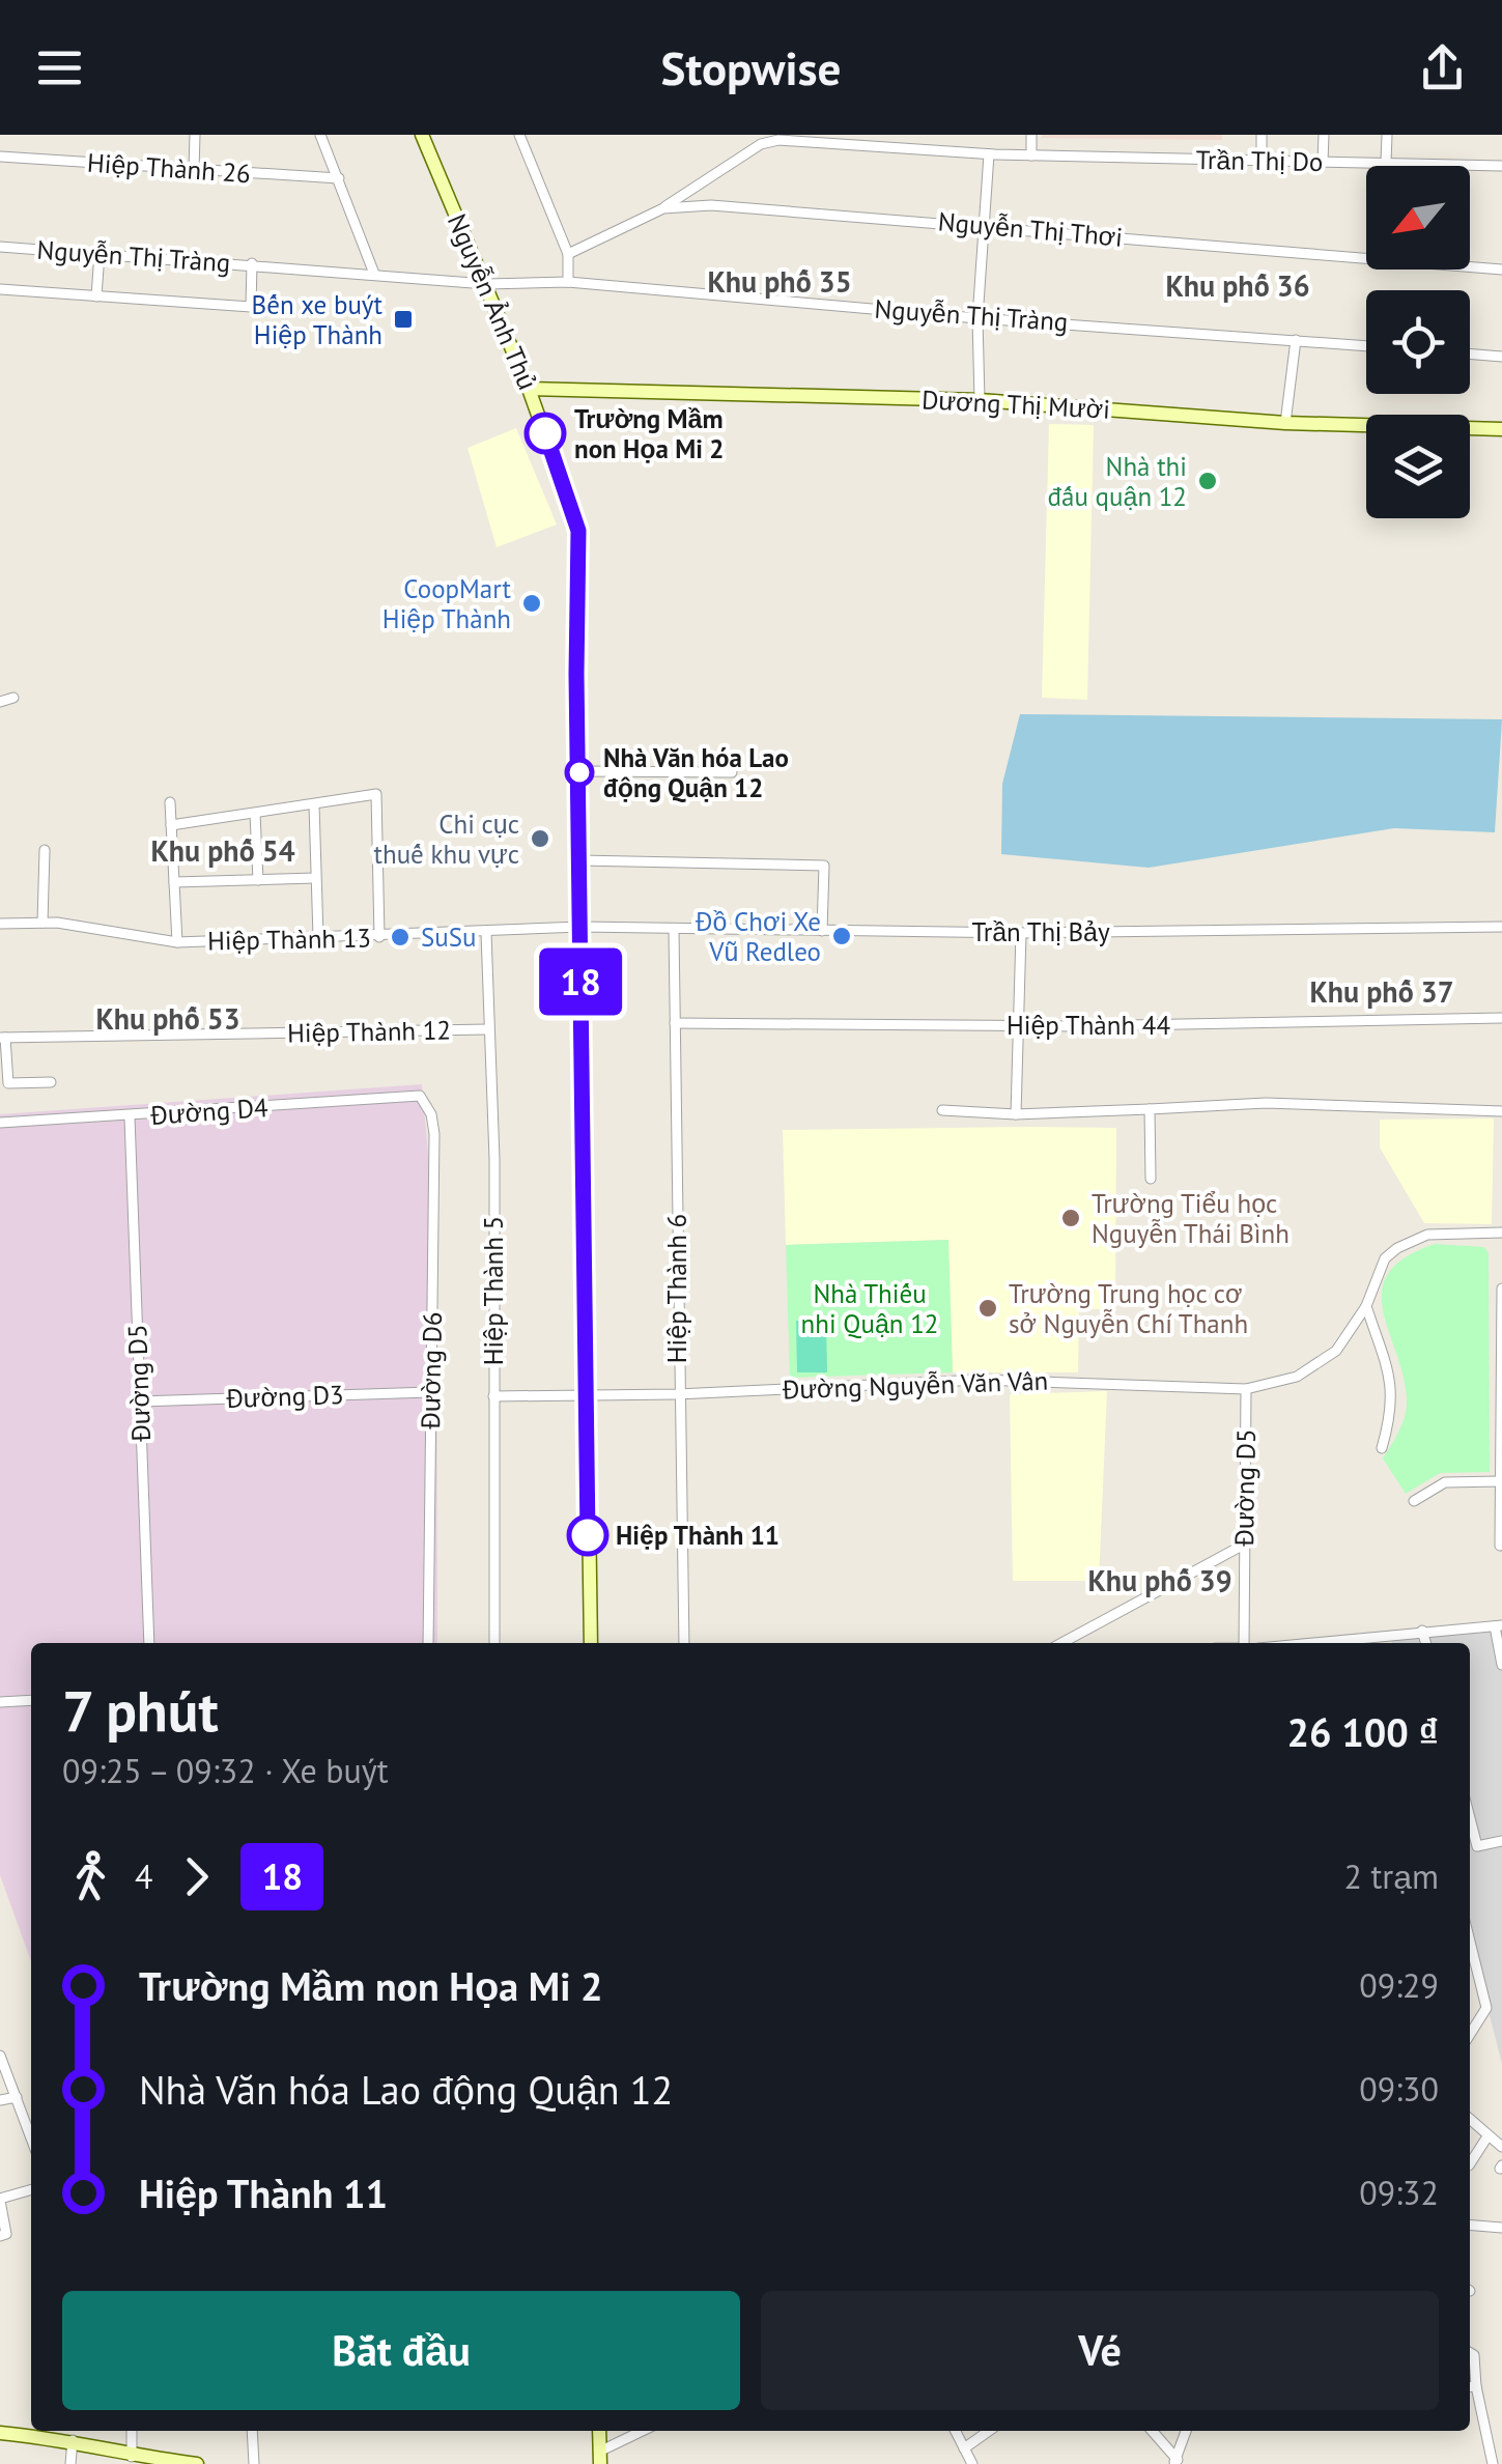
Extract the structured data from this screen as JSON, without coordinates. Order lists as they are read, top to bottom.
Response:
{
  "streets": {
    "main road": ["Nguyễn Ảnh Thủ", "Dương Thị Mười"],
    "street": [
      "Trần Thị Do",
      "Hiệp Thành 26",
      "Nguyễn Thị Thơi",
      "Nguyễn Thị Tràng",
      "Trần Thị Bảy",
      "Hiệp Thành 13",
      "Hiệp Thành 44",
      "Hiệp Thành 12",
      "Đường D4",
      "Hiệp Thành 6",
      "Hiệp Thành 5",
      "Đường D6",
      "Đường D5",
      "Đường Nguyễn Văn Vân",
      "Đường D3"
    ]
  },
  "crossings": [
    ["Trần Thị Do", "Nguyễn Thị Thơi"],
    ["Nguyễn Thị Tràng", "Nguyễn Ảnh Thủ"],
    ["Nguyễn Ảnh Thủ", "Dương Thị Mười"],
    ["Nguyễn Ảnh Thủ", "Trần Thị Bảy"],
    ["Nguyễn Ảnh Thủ", "Hiệp Thành 13"],
    ["Nguyễn Ảnh Thủ", "Đường Nguyễn Văn Vân"],
    ["Trần Thị Bảy", "Hiệp Thành 13"],
    ["Trần Thị Bảy", "Hiệp Thành 6"],
    ["Hiệp Thành 13", "Hiệp Thành 5"],
    ["Hiệp Thành 44", "Hiệp Thành 6"],
    ["Hiệp Thành 12", "Hiệp Thành 5"],
    ["Đường D4", "Đường D6"],
    ["Đường D4", "Đường D5"],
    ["Hiệp Thành 6", "Đường Nguyễn Văn Vân"],
    ["Hiệp Thành 5", "Đường Nguyễn Văn Vân"],
    ["Đường D6", "Đường D3"],
    ["Đường D5", "Đường Nguyễn Văn Vân"],
    ["Đường D5", "Đường D3"]
  ],
  "districts": [
    "Khu phố 35",
    "Khu phố 36",
    "Khu phố 54",
    "Khu phố 37",
    "Khu phố 53",
    "Khu phố 39"
  ],
  "parks": ["Nhà Thiếu nhi Quận 12"],
  "places": {
    "transit": ["Bến xe buýt Hiệp Thành"],
    "other": [
      "Trường Mầm non Họa Mi 2",
      "Nhà thi đấu quận 12",
      "CoopMart Hiệp Thành",
      "Nhà Văn hóa Lao động Quận 12",
      "Chi cục thuế khu vực",
      "Đồ Chơi Xe Vũ Redleo",
      "SuSu",
      "Trường Tiểu học Nguyễn Thái Bình",
      "Trường Trung học cơ sở Nguyễn Chí Thanh",
      "Hiệp Thành 11"
    ]
  },
  "lines": ["bus line 18"],
  "north": "bottom left",
  "page": {
    "header": "Stopwise",
    "on_map": "18",
    "heading": ["7 phút", "09:25 – 09:32 · Xe buýt", "26 100 ₫"],
    "legs": ["4", "18", "2 trạm"],
    "list": [
      {
        "name": "Trường Mầm non Họa Mi 2",
        "value": "09:29"
      },
      {
        "name": "Nhà Văn hóa Lao động Quận 12",
        "value": "09:30"
      },
      {
        "name": "Hiệp Thành 11",
        "value": "09:32"
      }
    ],
    "buttons": ["Bắt đầu", "Vé"]
  }
}
